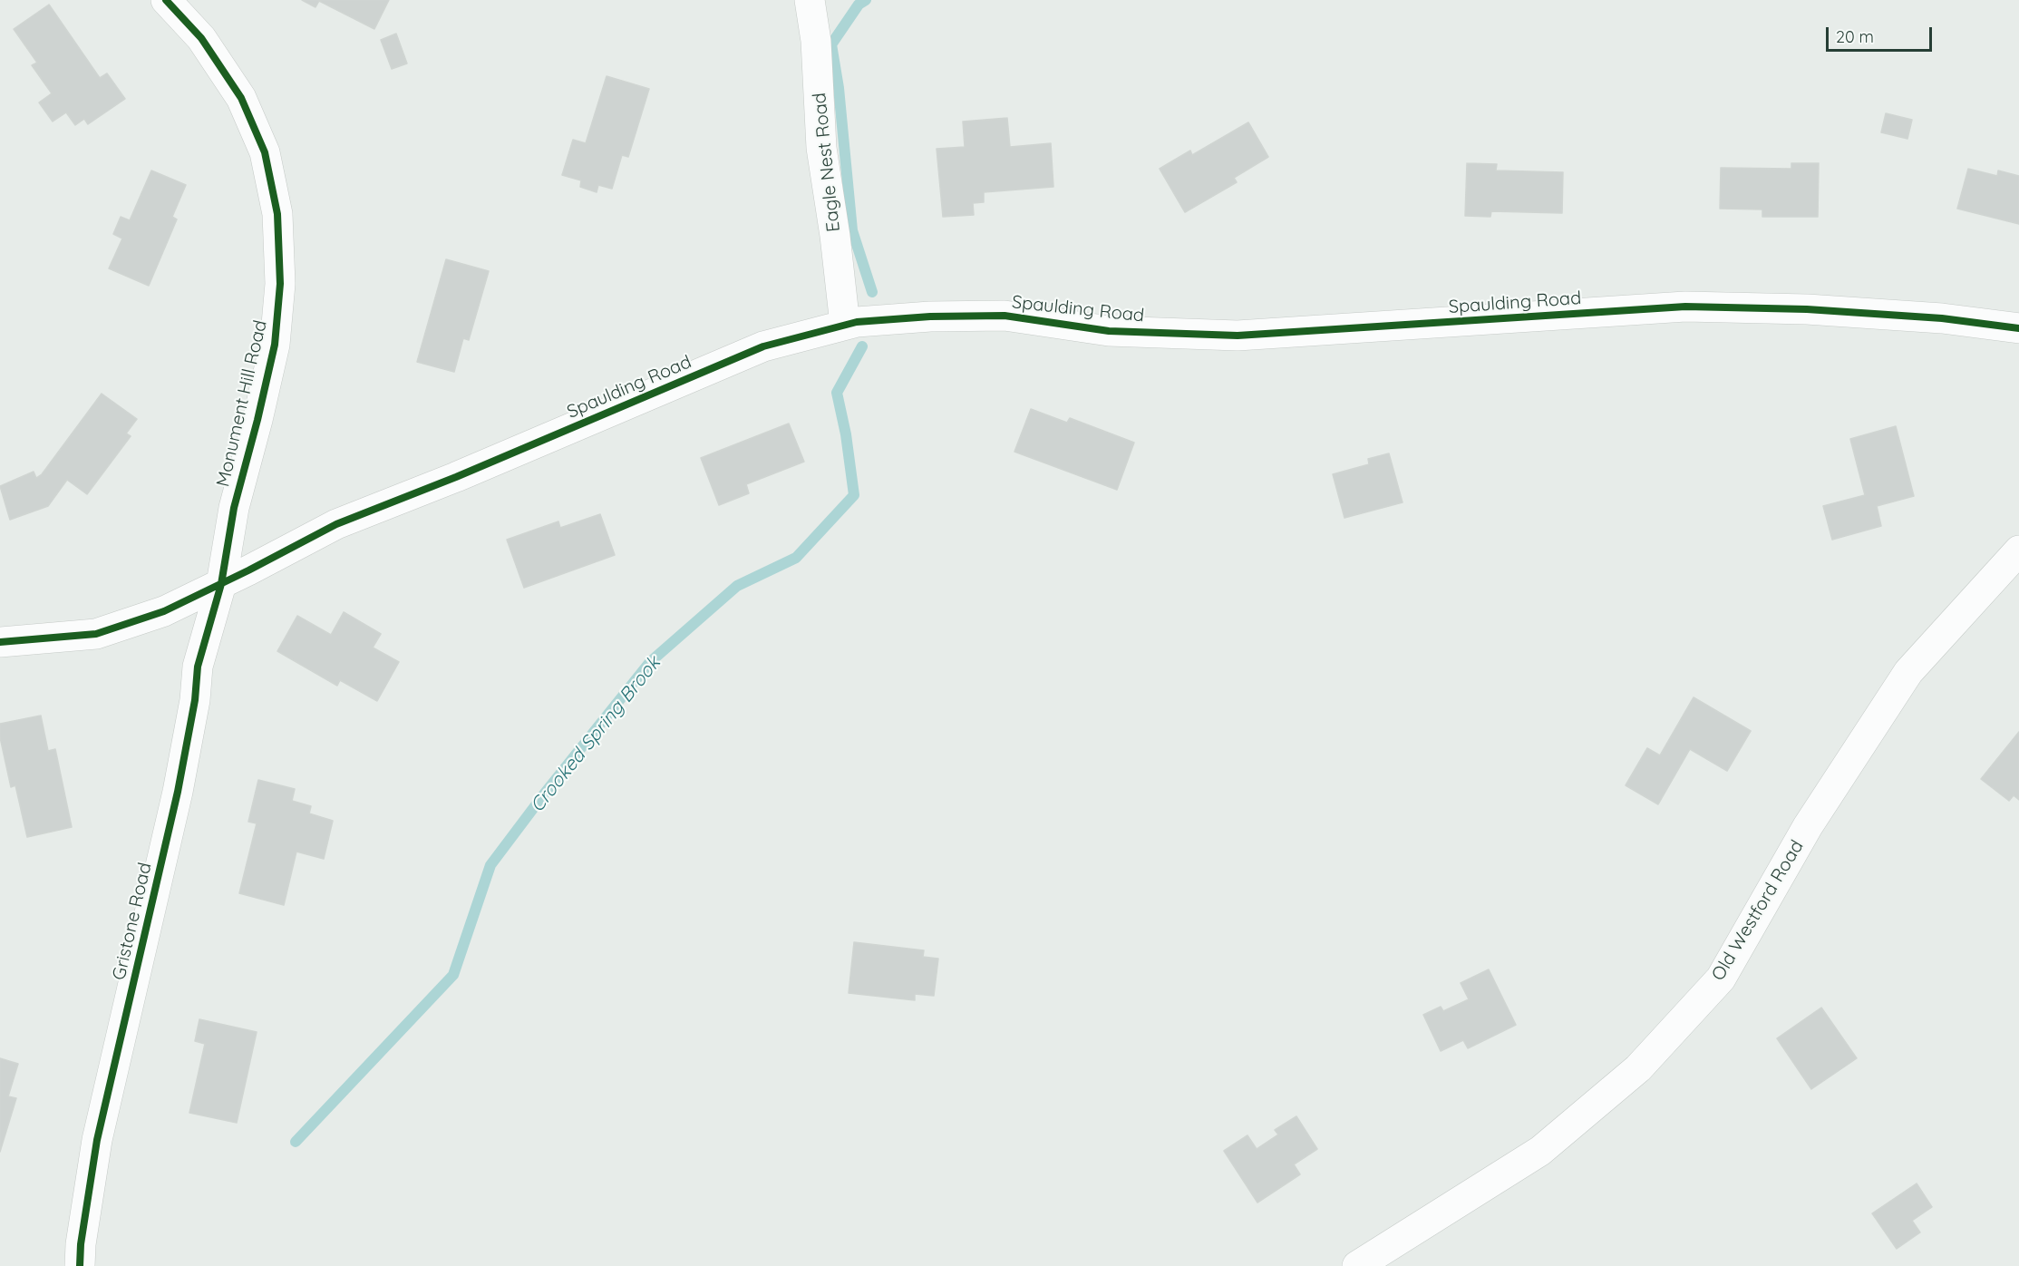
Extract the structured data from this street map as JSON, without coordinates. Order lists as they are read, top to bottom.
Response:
{
  "streets": {
    "street": [
      "Eagle Nest Road",
      "Spaulding Road",
      "Monument Hill Road",
      "Old Westford Road",
      "Gristone Road"
    ]
  },
  "crossings": [
    ["Eagle Nest Road", "Spaulding Road"],
    ["Spaulding Road", "Monument Hill Road"],
    ["Spaulding Road", "Gristone Road"],
    ["Monument Hill Road", "Gristone Road"]
  ],
  "water": ["Crooked Spring Brook"],
  "scale_bar": "20 m"
}
